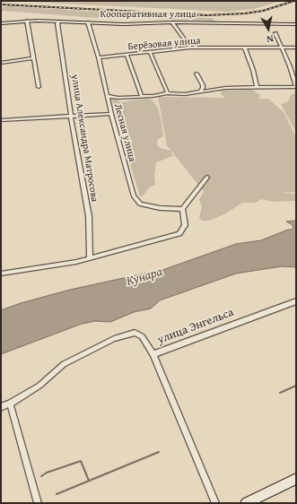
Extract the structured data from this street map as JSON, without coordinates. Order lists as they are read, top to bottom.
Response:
{
  "streets": {
    "main road": ["Кооперативная улица"],
    "street": [
      "Берёзовая улица",
      "Лесная улица",
      "улица Александра Матросова",
      "улица Энгельса"
    ]
  },
  "crossings": [
    ["Кооперативная улица", "Лесная улица"],
    ["Кооперативная улица", "улица Александра Матросова"],
    ["Берёзовая улица", "Лесная улица"]
  ],
  "water": ["Кунара"],
  "north": "bottom"
}
